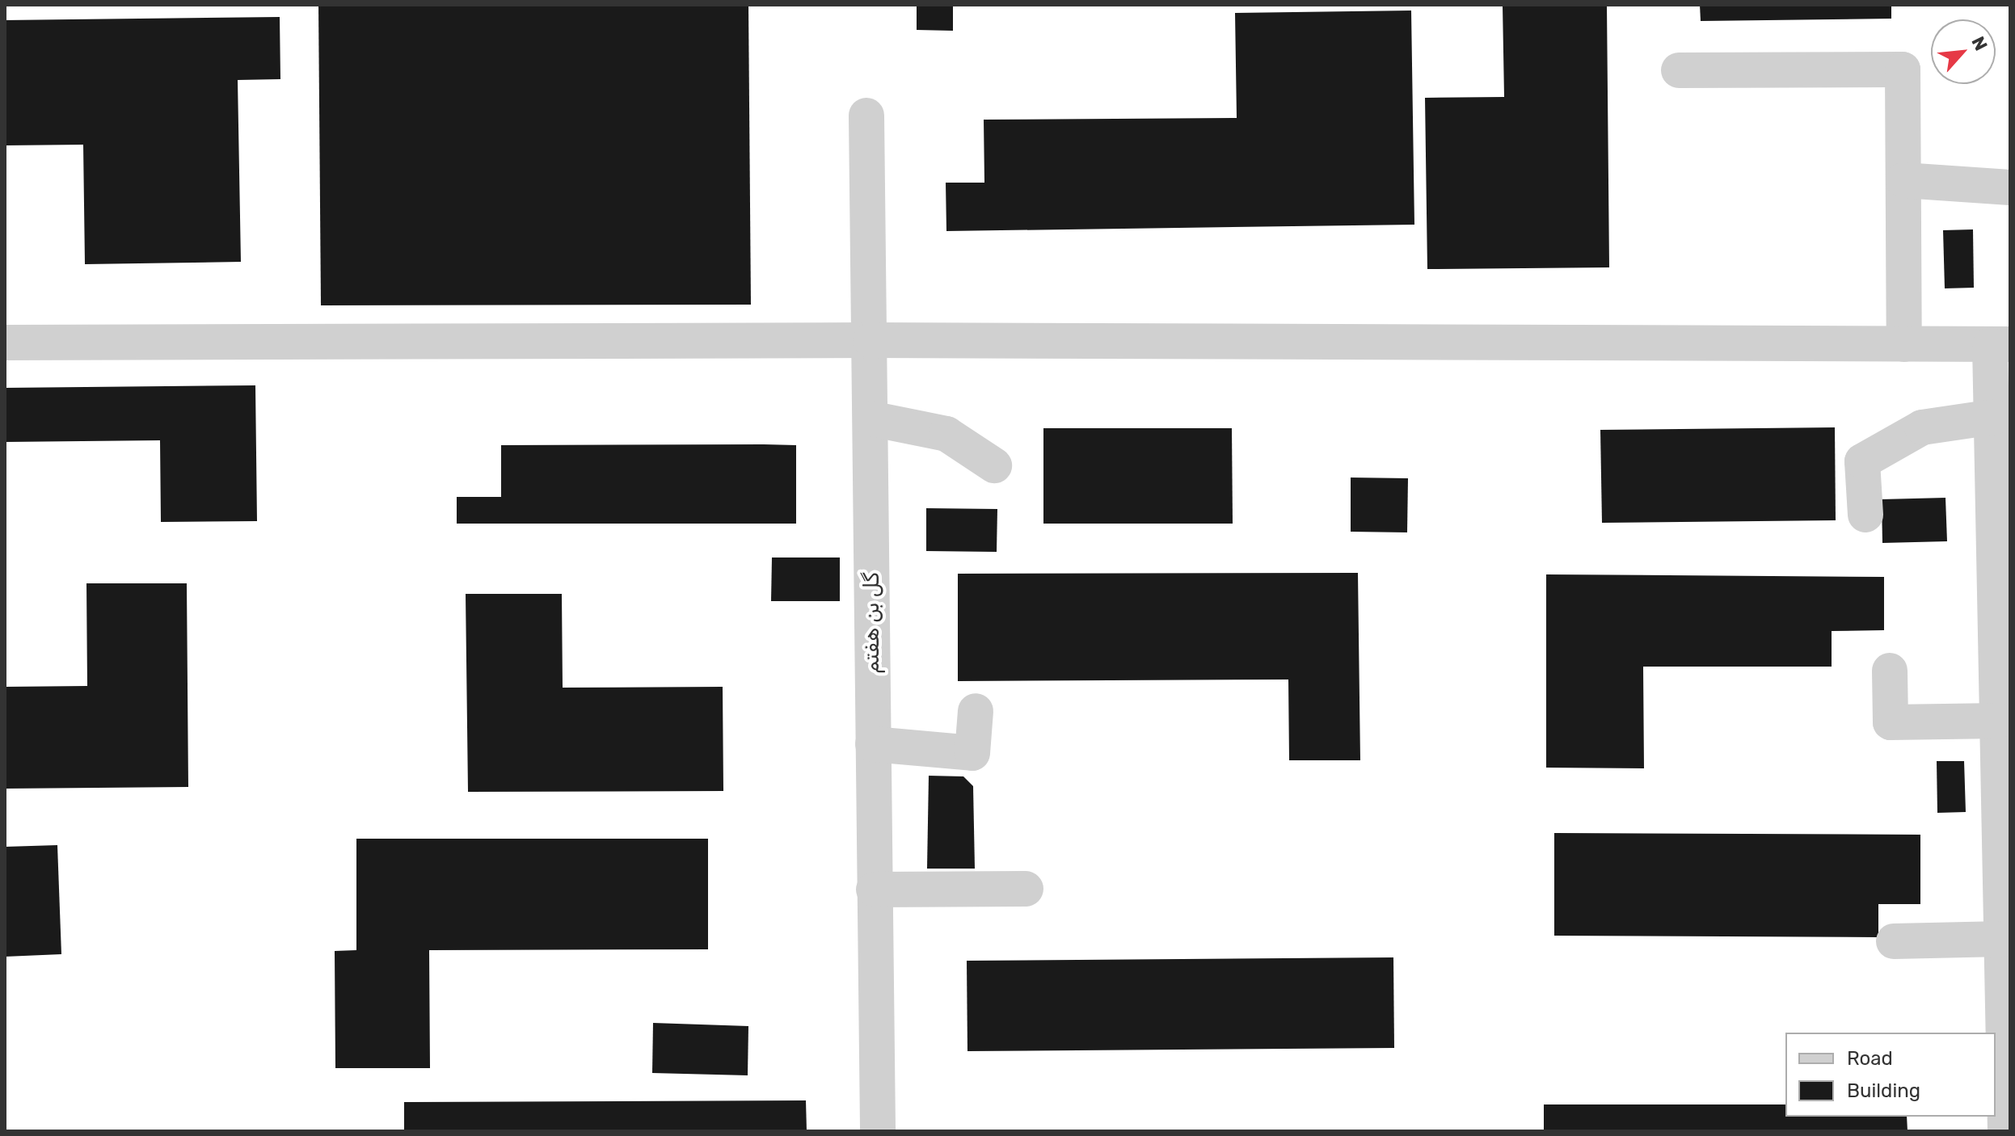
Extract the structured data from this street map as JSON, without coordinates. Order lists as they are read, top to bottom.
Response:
{
  "streets": {
    "street": ["گل بن هفتم"]
  },
  "legend": ["Road", "Building"],
  "north": "top right"
}
